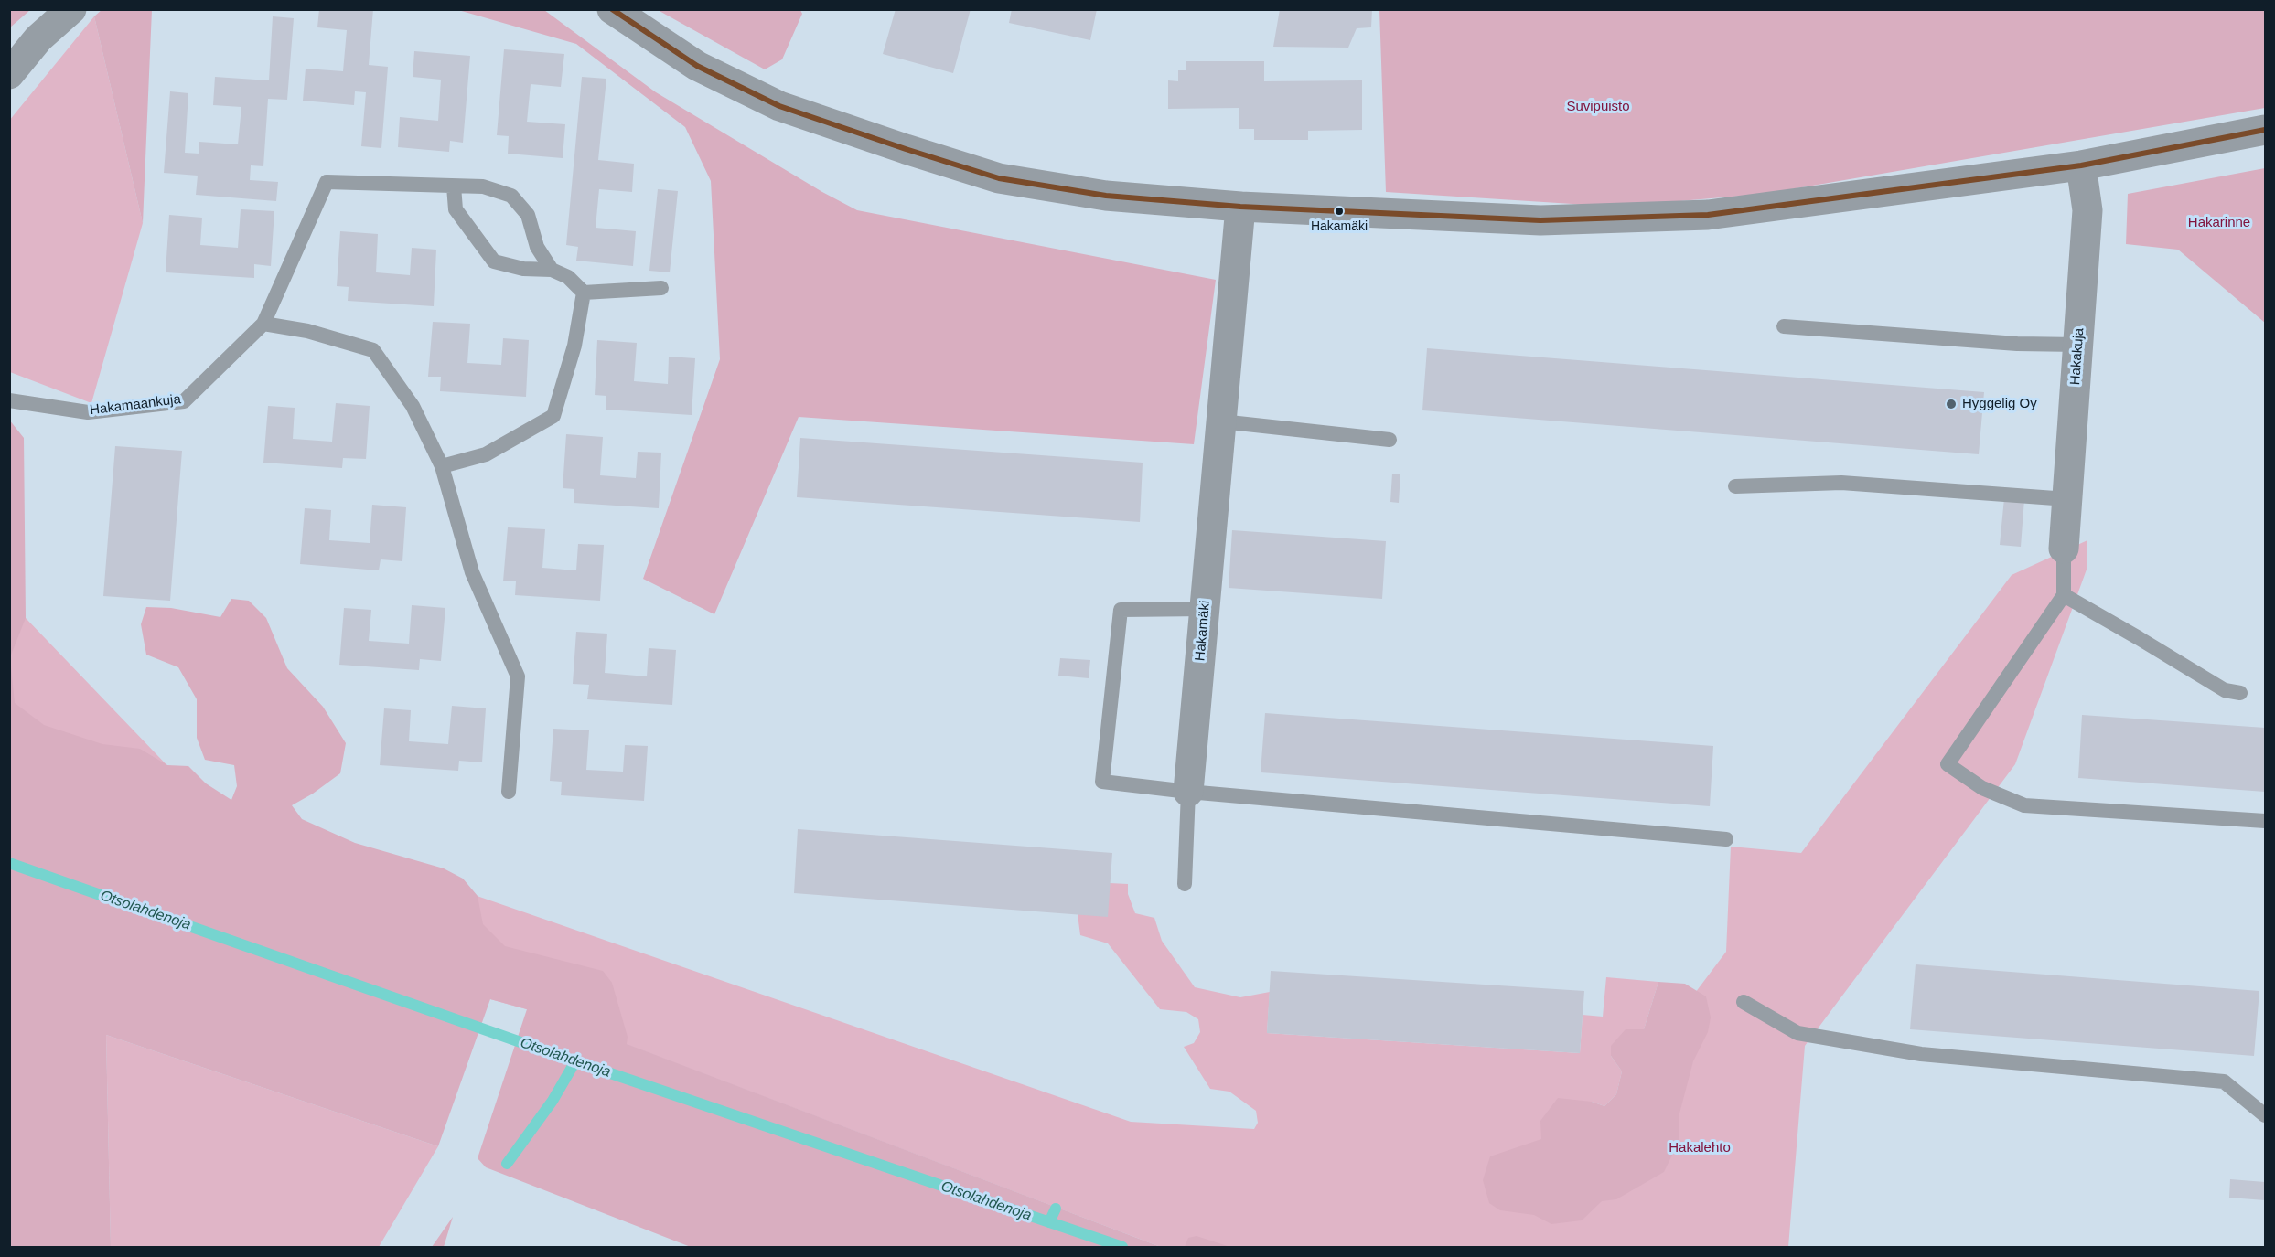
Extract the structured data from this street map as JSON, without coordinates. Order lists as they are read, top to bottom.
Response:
{
  "streets": {
    "street": ["Hakakuja", "Hakamäki"],
    "lane": ["Hakamaankuja"]
  },
  "water": ["Otsolahdenoja"],
  "parks": ["Suvipuisto", "Hakarinne", "Hakalehto"],
  "places": ["Hakamäki", "Hyggelig Oy"]
}
